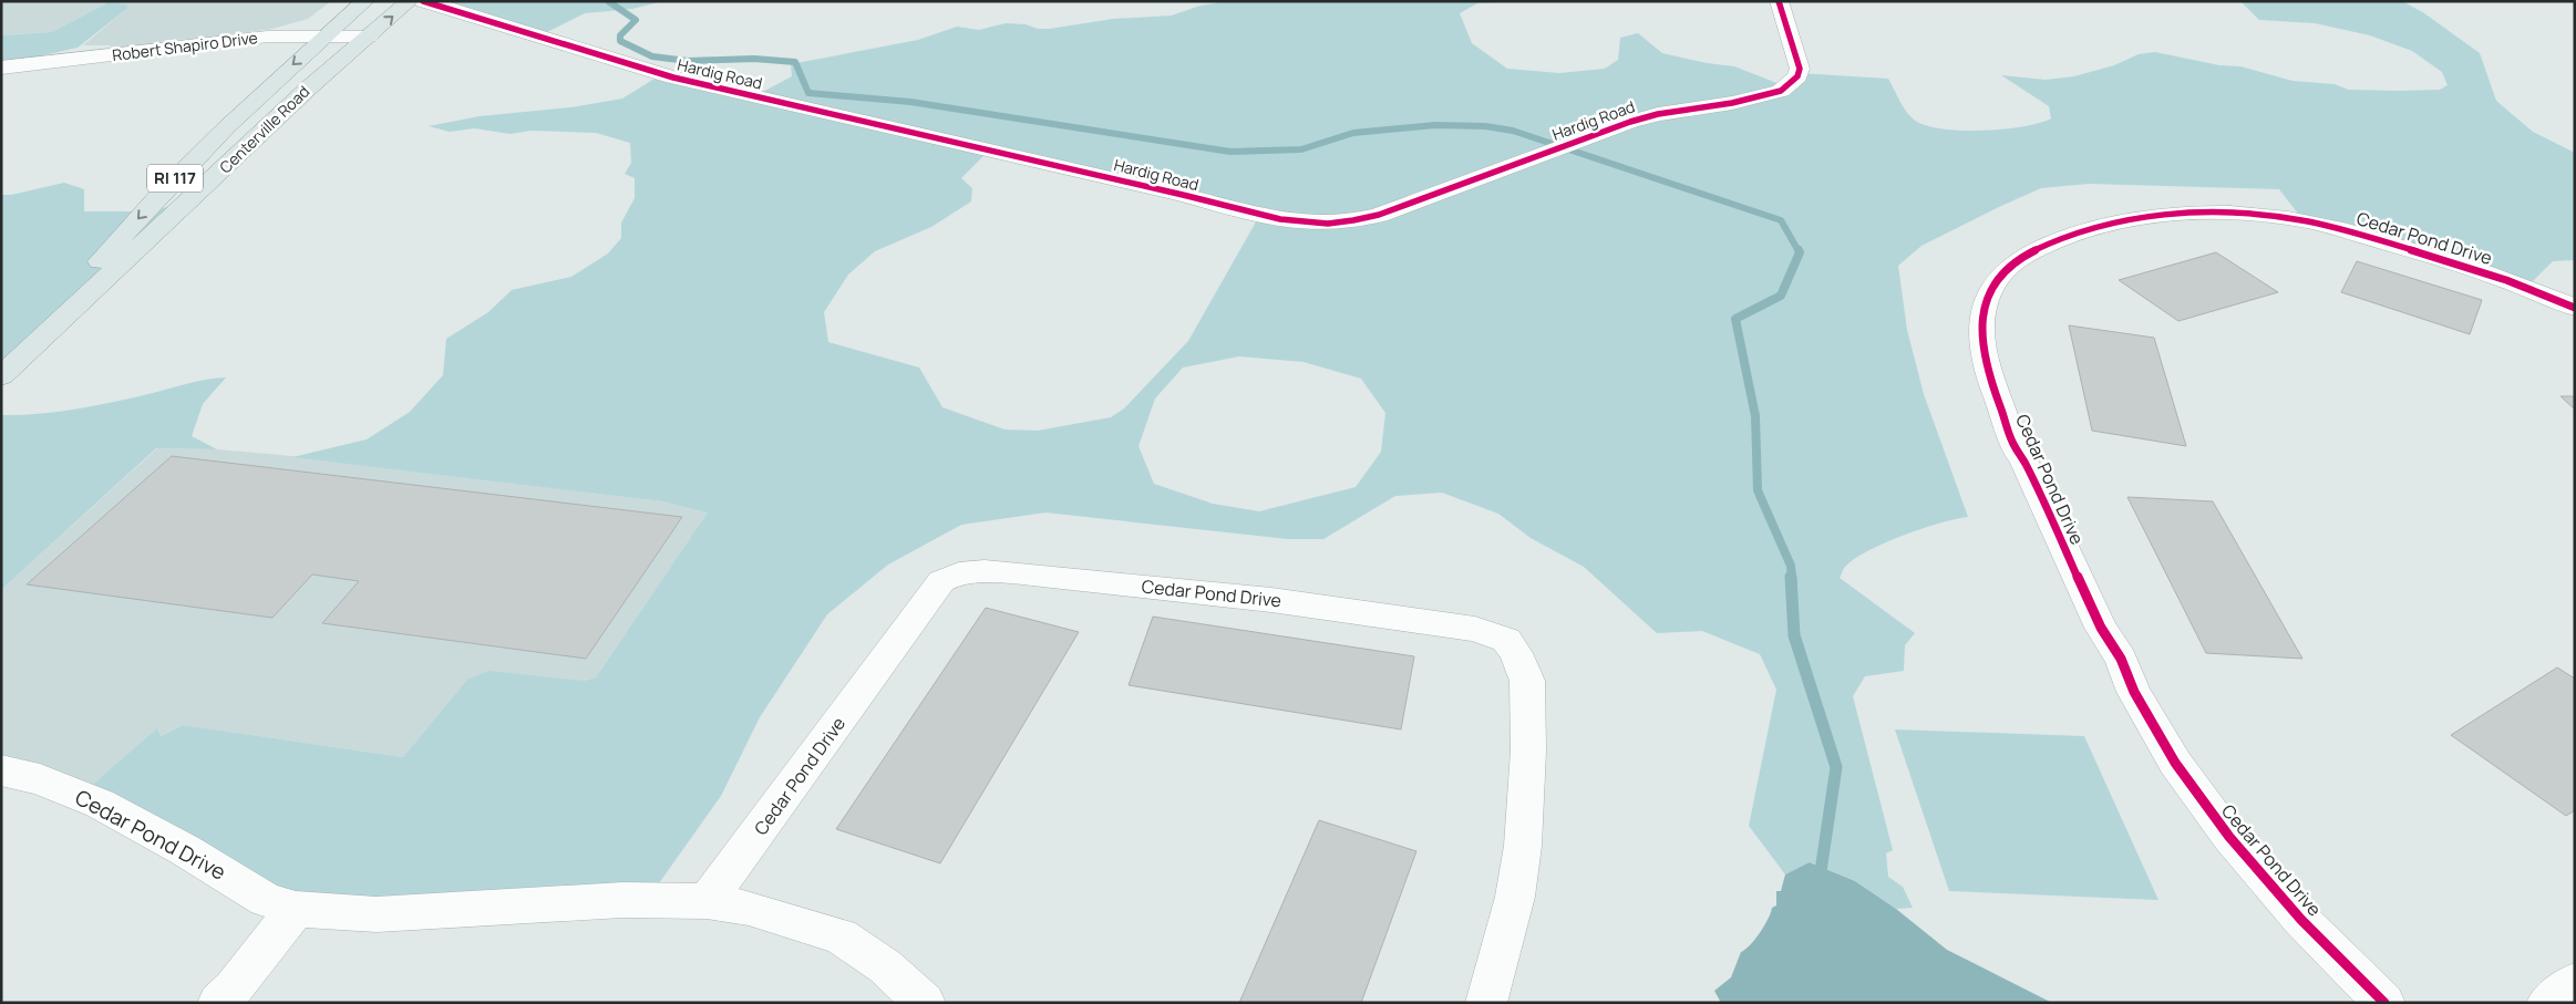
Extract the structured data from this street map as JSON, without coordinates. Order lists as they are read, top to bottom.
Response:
{
  "streets": {
    "main road": ["Centerville Road", "RI 117"],
    "street": ["Robert Shapiro Drive", "Hardig Road", "Cedar Pond Drive"]
  },
  "crossings": [
    ["Robert Shapiro Drive", "Centerville Road"]
  ]
}
